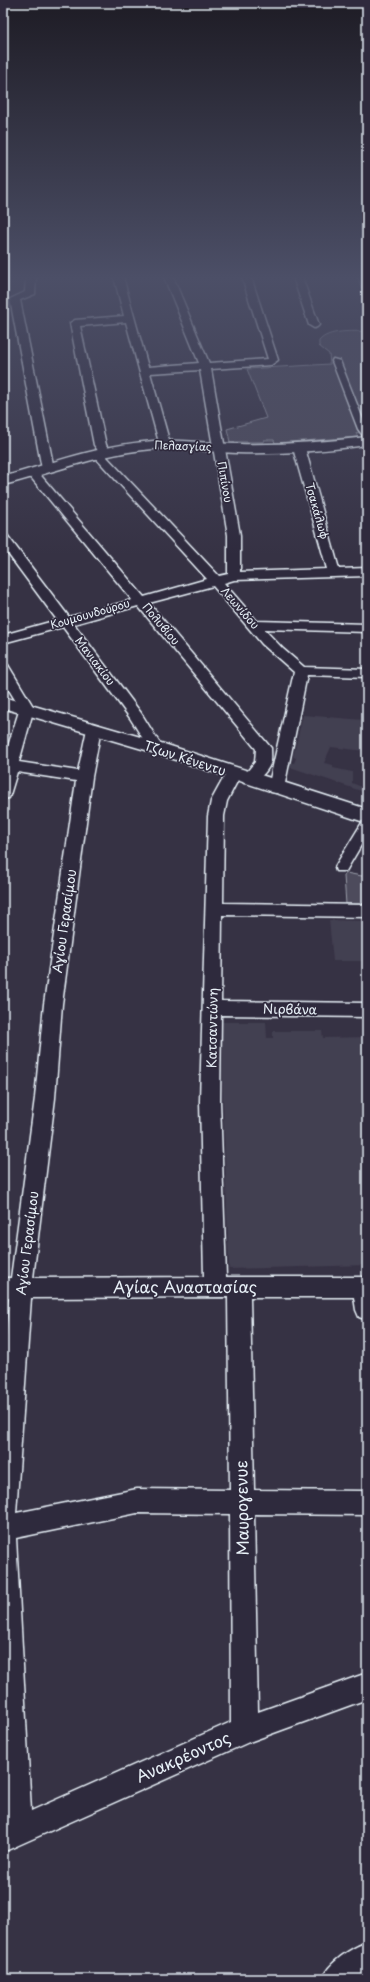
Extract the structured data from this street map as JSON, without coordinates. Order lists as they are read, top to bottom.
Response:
{
  "streets": {
    "street": [
      "Πελασγίας",
      "Πιπίνου",
      "Τσακάλωφ",
      "Λεωνίδου",
      "Κουμουνδούρου",
      "Πολυβίου",
      "Μανιακίου",
      "Τζων Κένεντυ",
      "Αγίου Γερασίμου",
      "Νιρβάνα",
      "Κατσαντώνη",
      "Αγίας Αναστασίας",
      "Μαυρογενυε",
      "Ανακρέοντος"
    ]
  },
  "crossings": [
    ["Πελασγίας", "Πιπίνου"],
    ["Πελασγίας", "Τσακάλωφ"],
    ["Πελασγίας", "Λεωνίδου"],
    ["Πελασγίας", "Πολυβίου"],
    ["Πιπίνου", "Κουμουνδούρου"],
    ["Τσακάλωφ", "Κουμουνδούρου"],
    ["Λεωνίδου", "Κουμουνδούρου"],
    ["Κουμουνδούρου", "Πολυβίου"],
    ["Κουμουνδούρου", "Μανιακίου"],
    ["Πολυβίου", "Τζων Κένεντυ"],
    ["Πολυβίου", "Κατσαντώνη"],
    ["Μανιακίου", "Τζων Κένεντυ"],
    ["Τζων Κένεντυ", "Αγίου Γερασίμου"],
    ["Τζων Κένεντυ", "Κατσαντώνη"],
    ["Αγίου Γερασίμου", "Αγίας Αναστασίας"],
    ["Αγίου Γερασίμου", "Ανακρέοντος"],
    ["Νιρβάνα", "Κατσαντώνη"],
    ["Κατσαντώνη", "Αγίας Αναστασίας"],
    ["Αγίας Αναστασίας", "Μαυρογενυε"],
    ["Μαυρογενυε", "Ανακρέοντος"]
  ]
}
